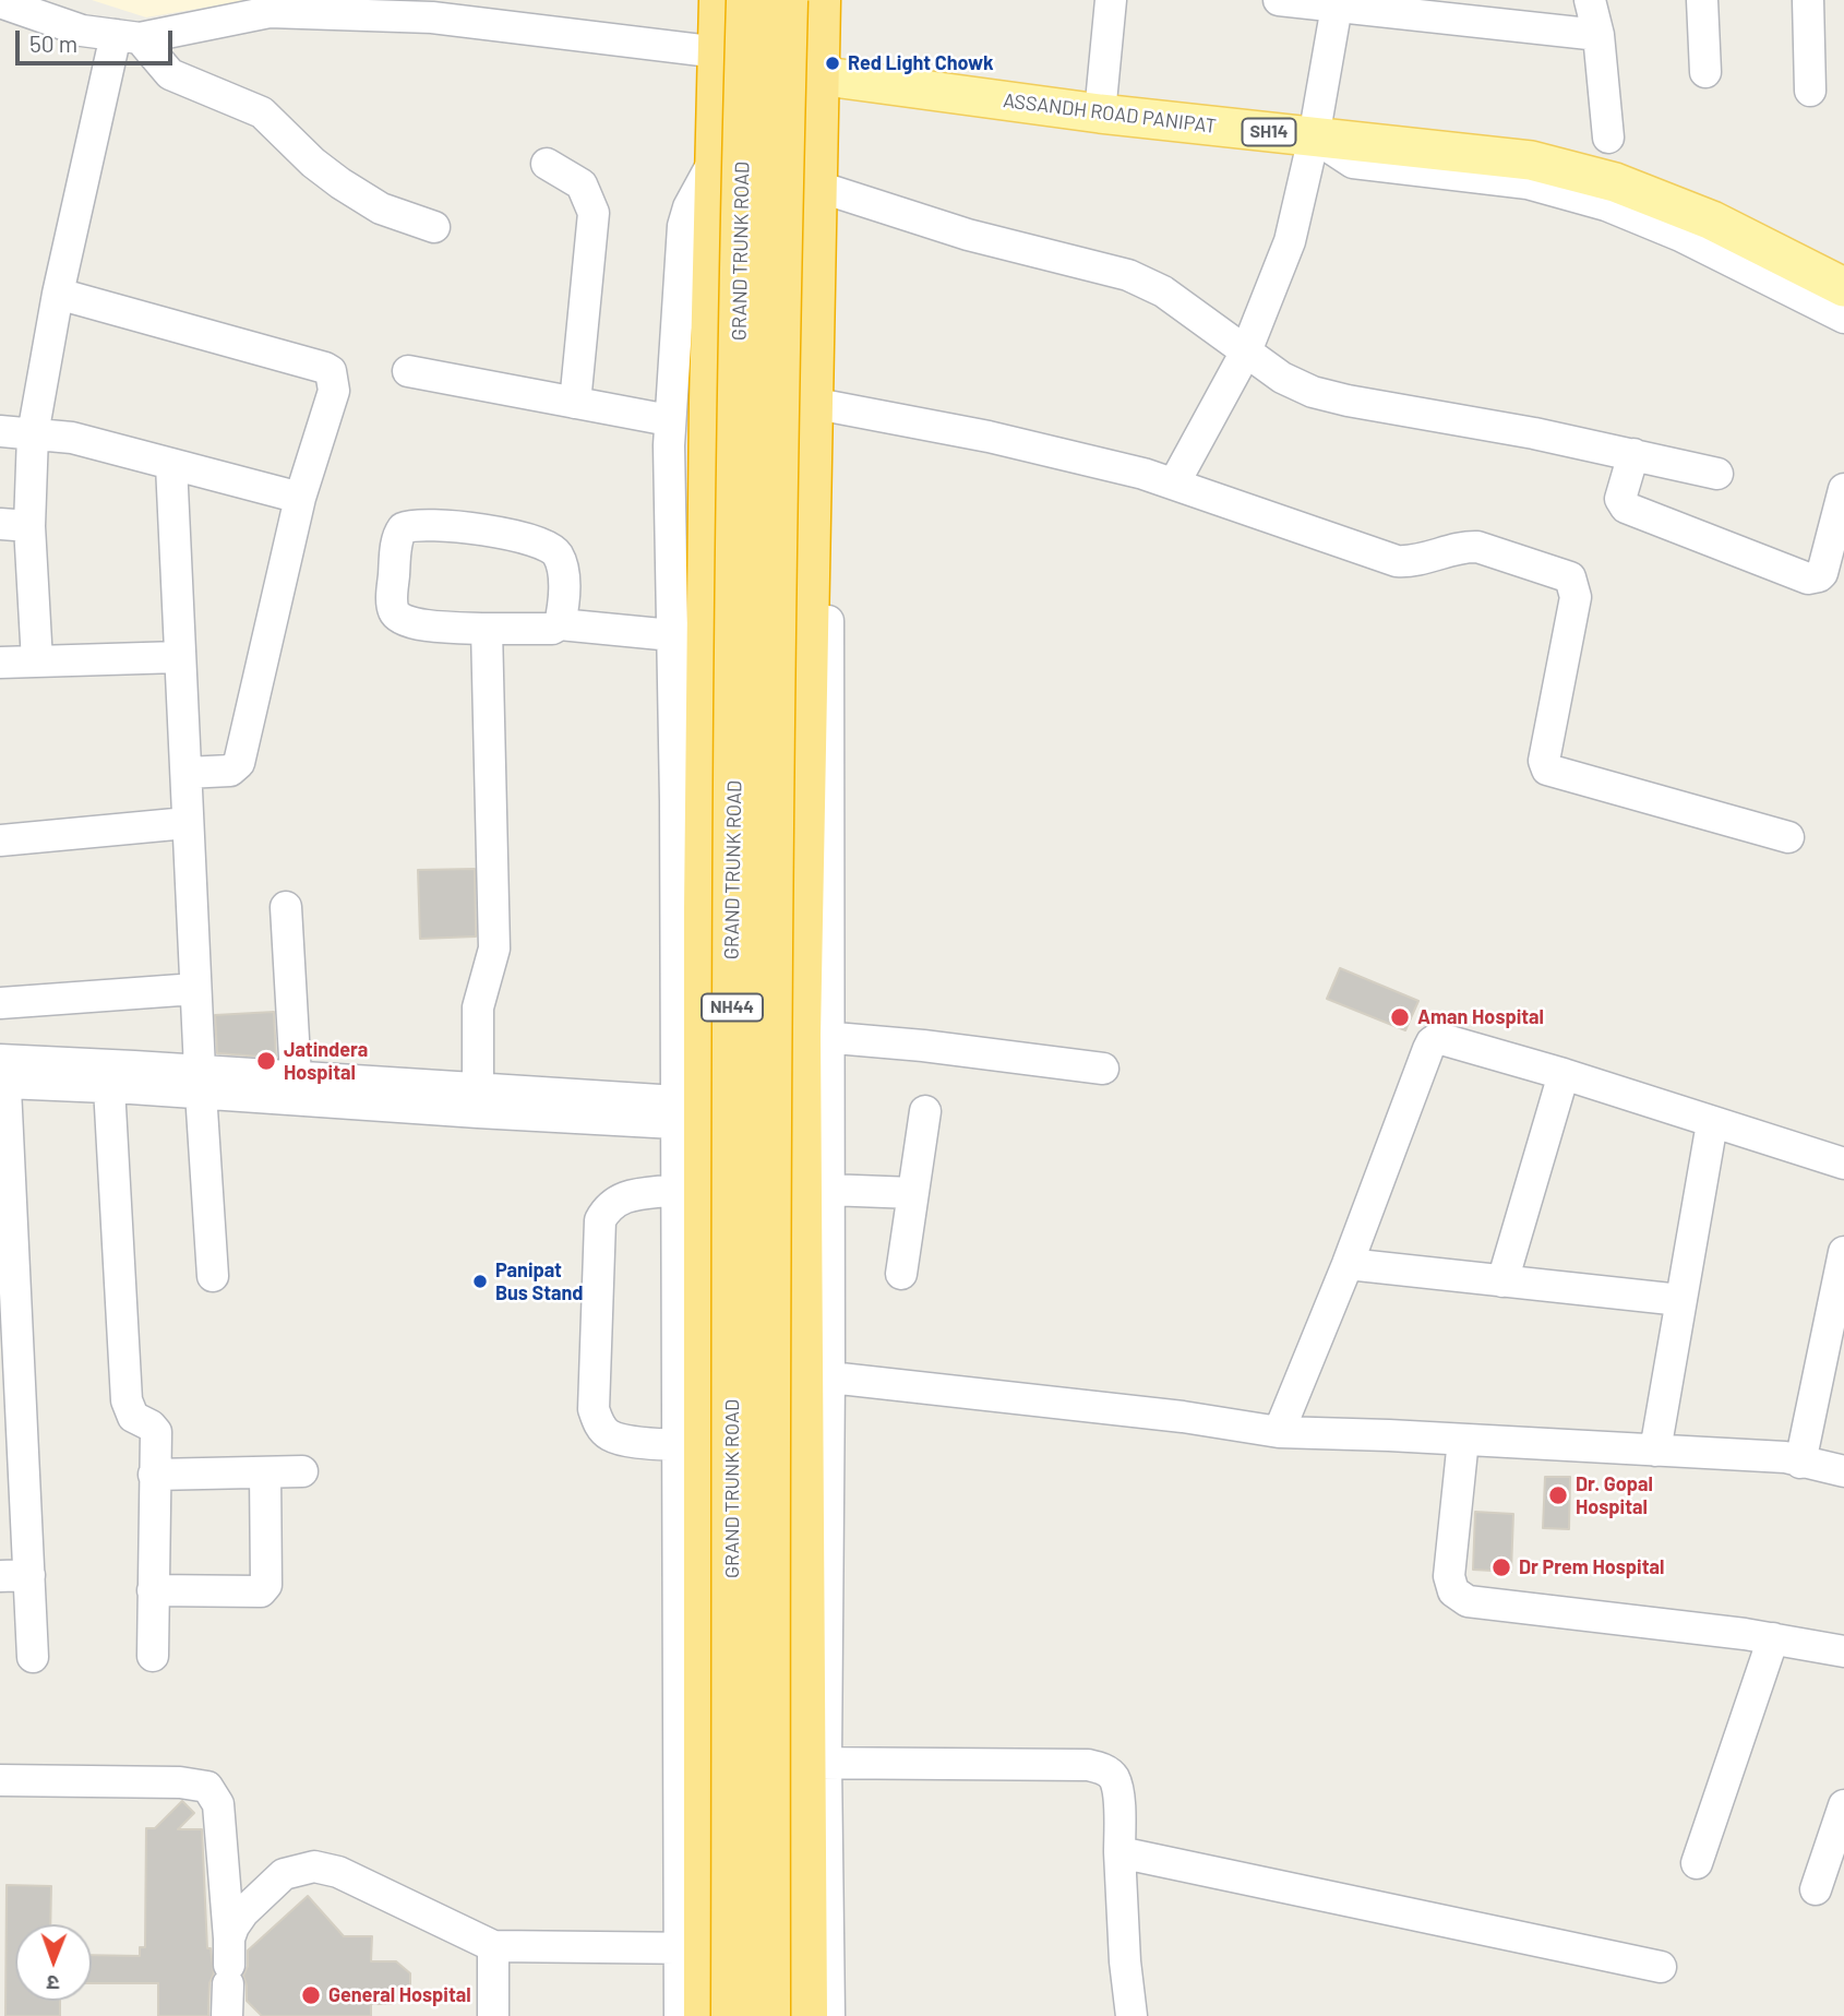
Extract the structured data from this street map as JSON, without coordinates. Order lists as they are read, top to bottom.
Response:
{
  "streets": {
    "highway": ["GRAND TRUNK ROAD", "NH44"],
    "main road": ["ASSANDH ROAD PANIPAT", "SH14"]
  },
  "places": [
    "Red Light Chowk",
    "Aman Hospital",
    "Jatindera Hospital",
    "Panipat Bus Stand",
    "Dr. Gopal Hospital",
    "Dr Prem Hospital",
    "General Hospital"
  ],
  "scale_bar": "50 m",
  "north": "bottom"
}
